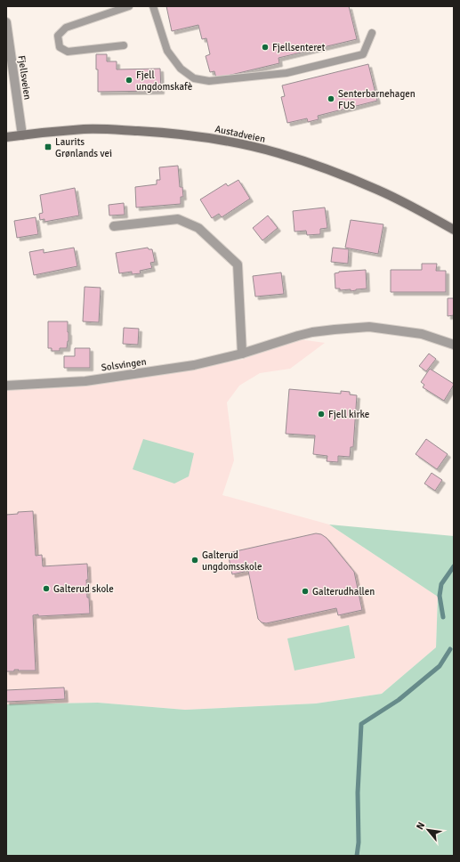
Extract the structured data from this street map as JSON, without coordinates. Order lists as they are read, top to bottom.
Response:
{
  "streets": {
    "main road": ["Austadveien"],
    "street": ["Fjellsveien", "Solsvingen"]
  },
  "crossings": [
    ["Fjellsveien", "Austadveien"]
  ],
  "places": {
    "other": [
      "Fjellsenteret",
      "Fjell ungdomskafè",
      "Senterbarnehagen FUS",
      "Fjell kirke",
      "Galterud ungdomsskole",
      "Galterud skole",
      "Galterudhallen"
    ],
    "transit": ["Laurits Grønlands vei"]
  },
  "north": "top left"
}
